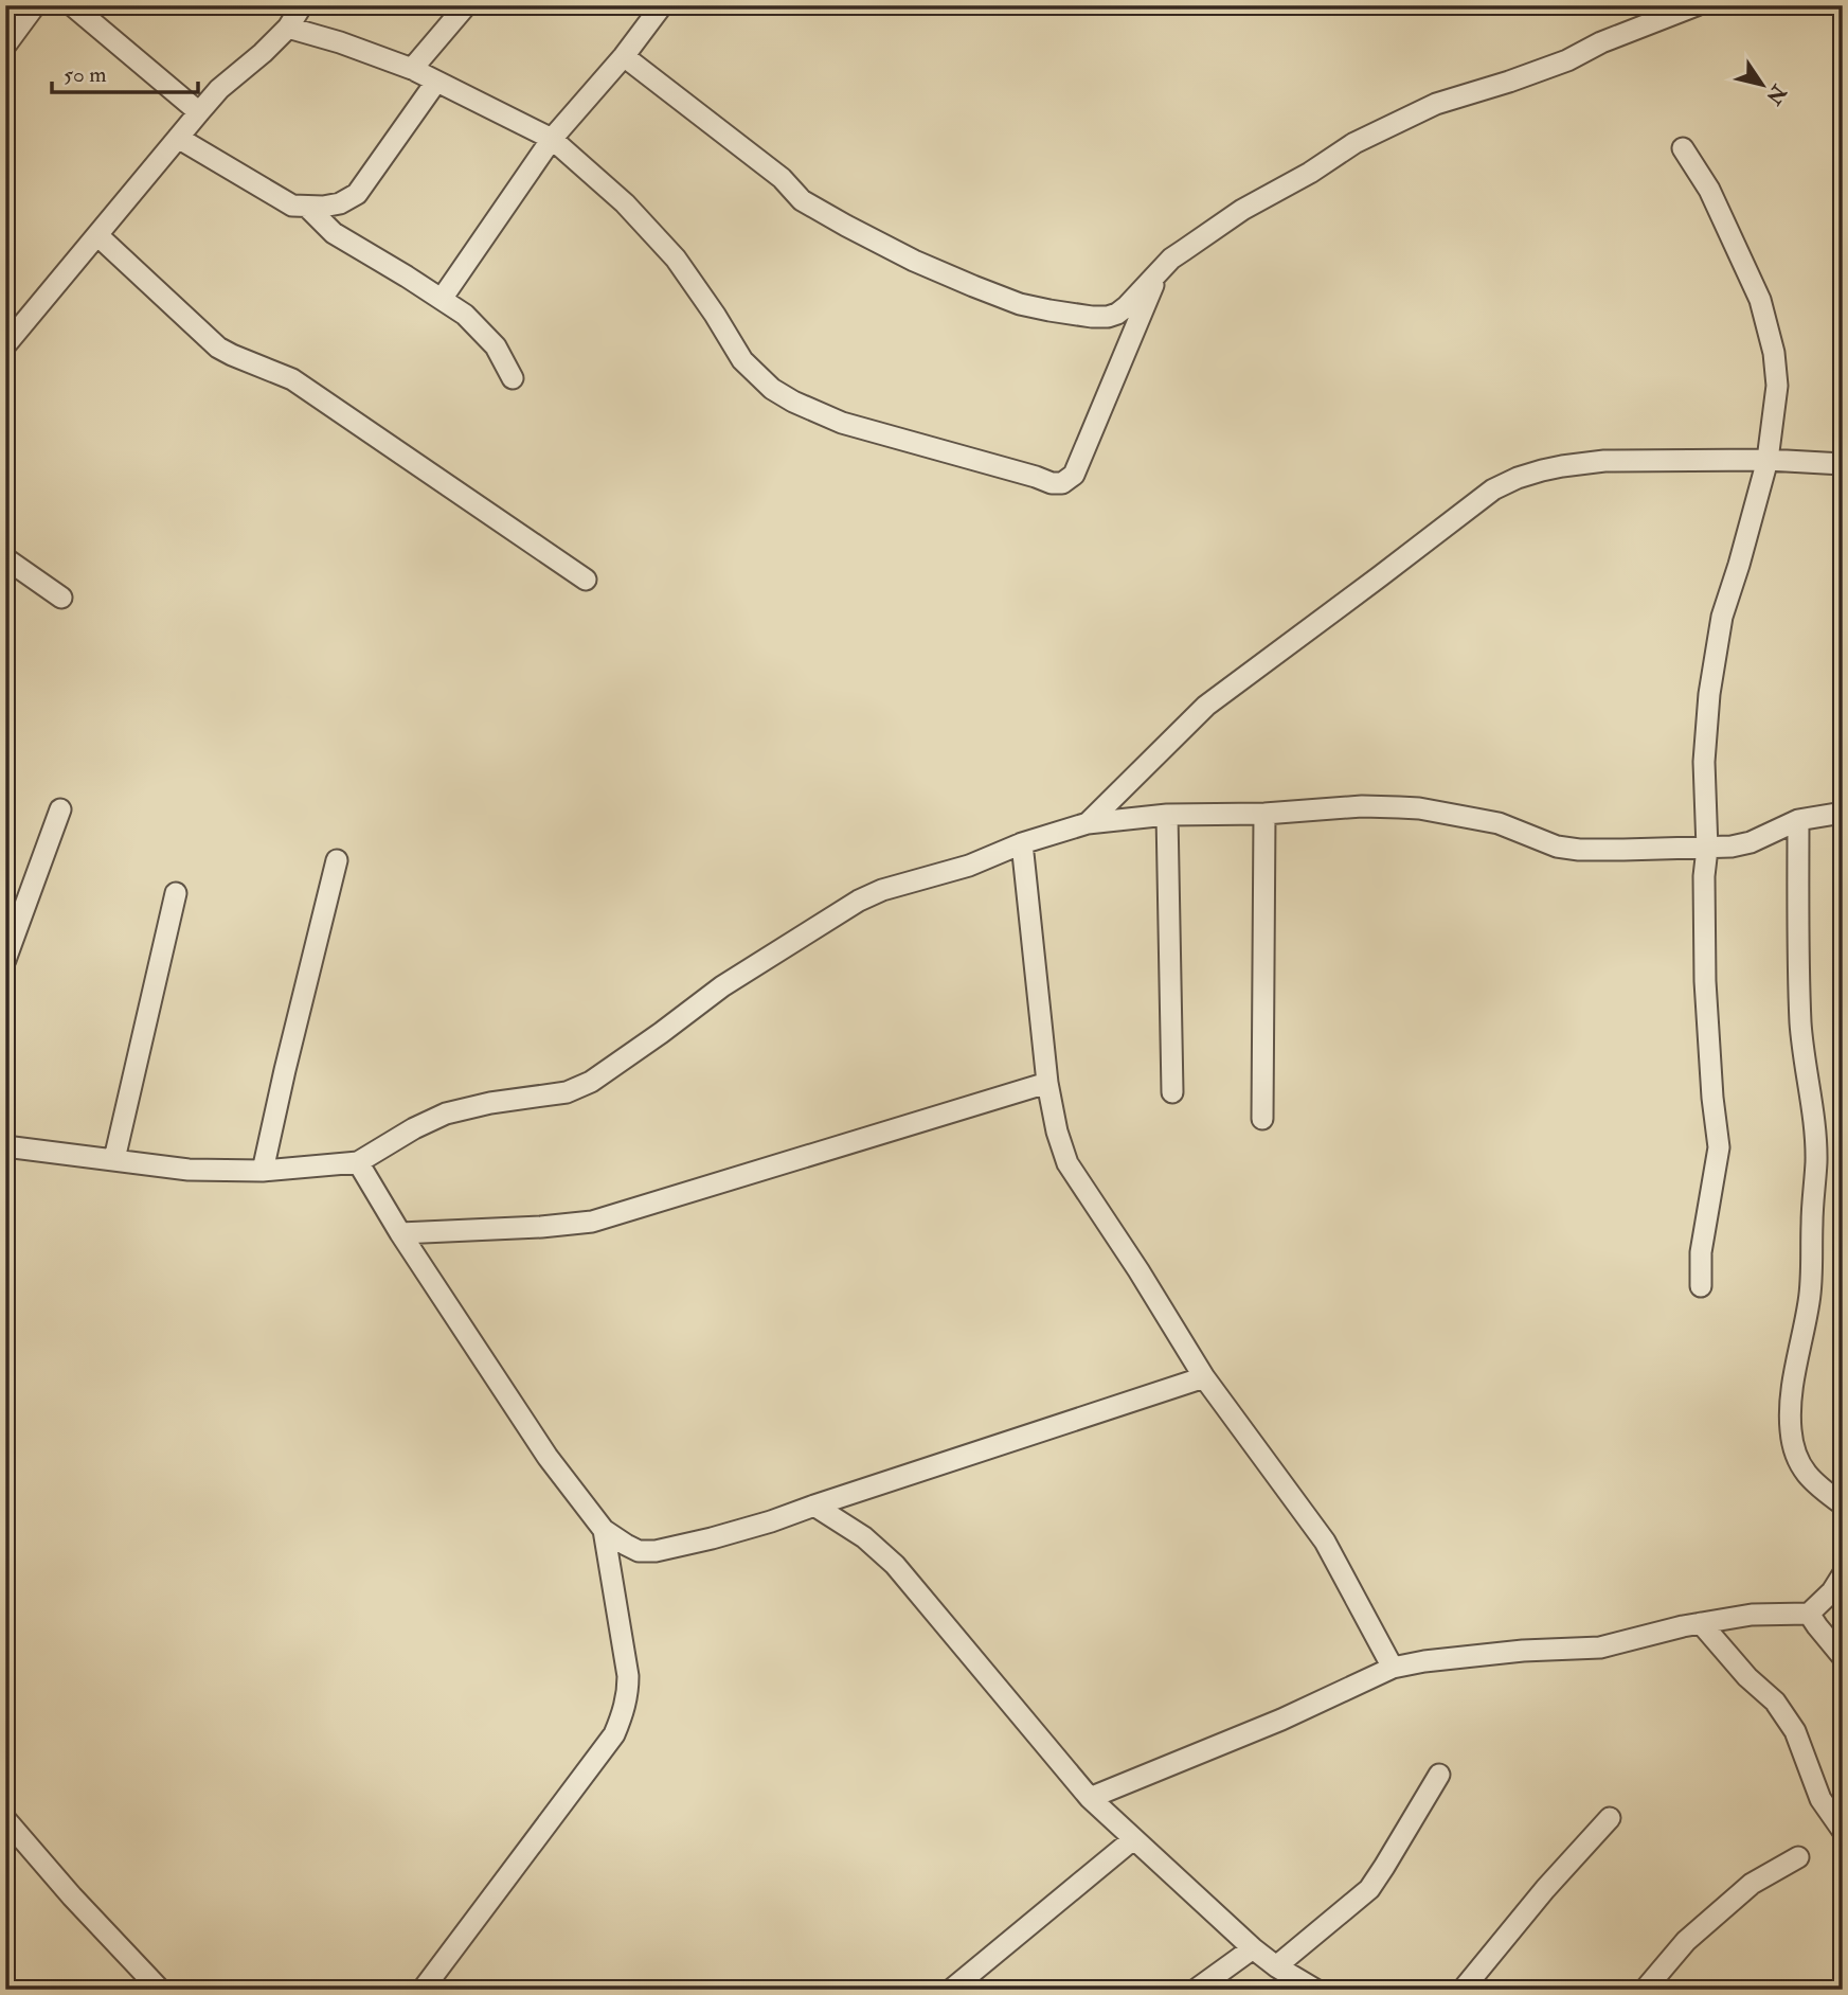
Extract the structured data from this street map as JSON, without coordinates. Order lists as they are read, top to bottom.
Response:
{
  "scale_bar": "50 m",
  "north": "bottom right"
}
